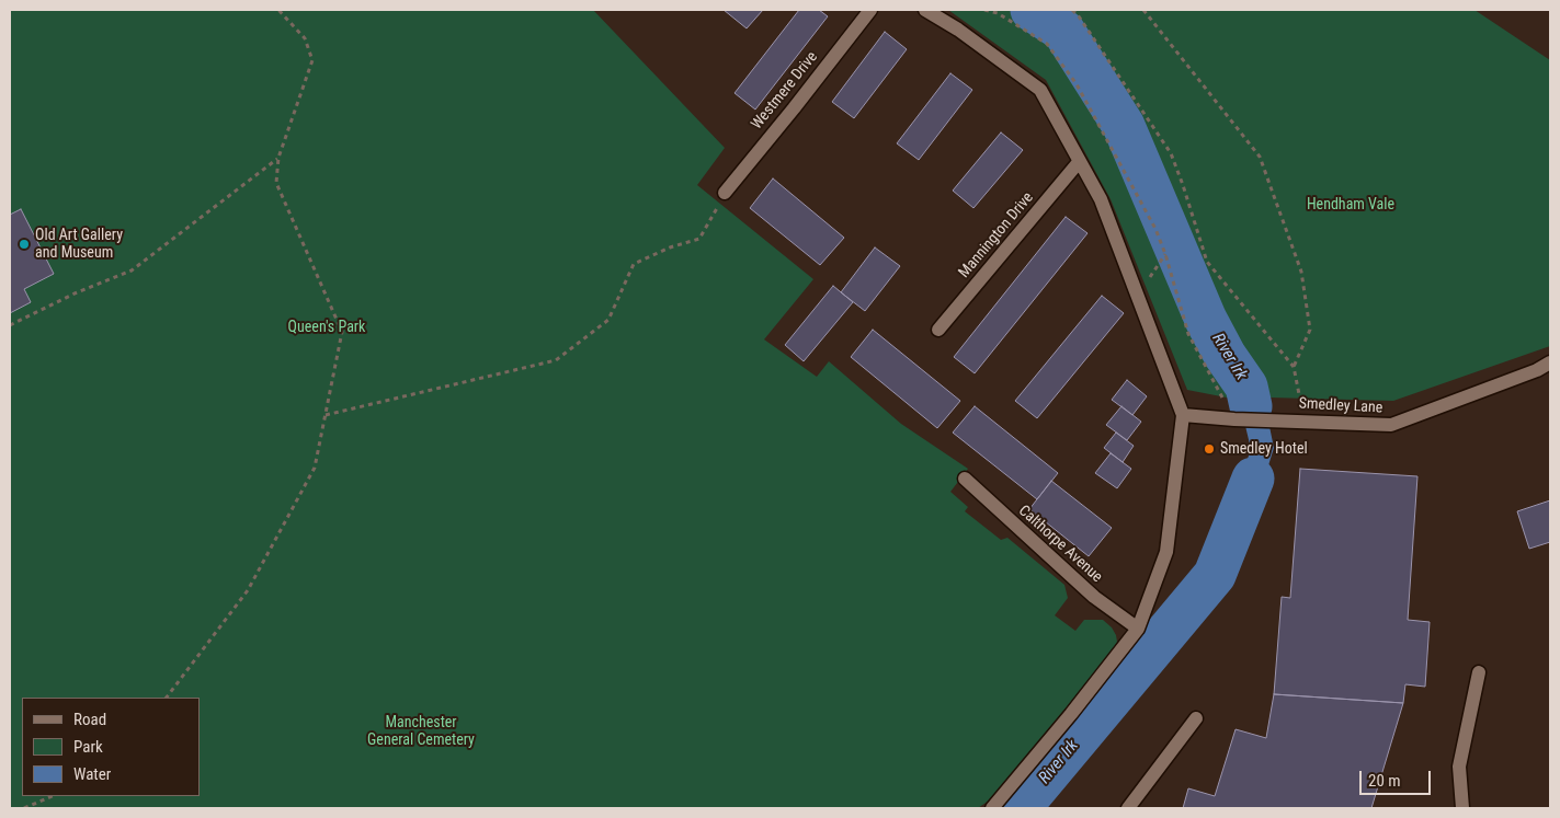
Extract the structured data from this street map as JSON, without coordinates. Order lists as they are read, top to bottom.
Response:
{
  "streets": {
    "street": [
      "Westmere Drive",
      "Mannington Drive",
      "Smedley Lane",
      "Calthorpe Avenue"
    ]
  },
  "water": ["River Irk"],
  "parks": ["Hendham Vale", "Queen's Park", "Manchester General Cemetery"],
  "places": ["Old Art Gallery and Museum", "Smedley Hotel"],
  "legend": ["Road", "Park", "Water"],
  "scale_bar": "20 m"
}
